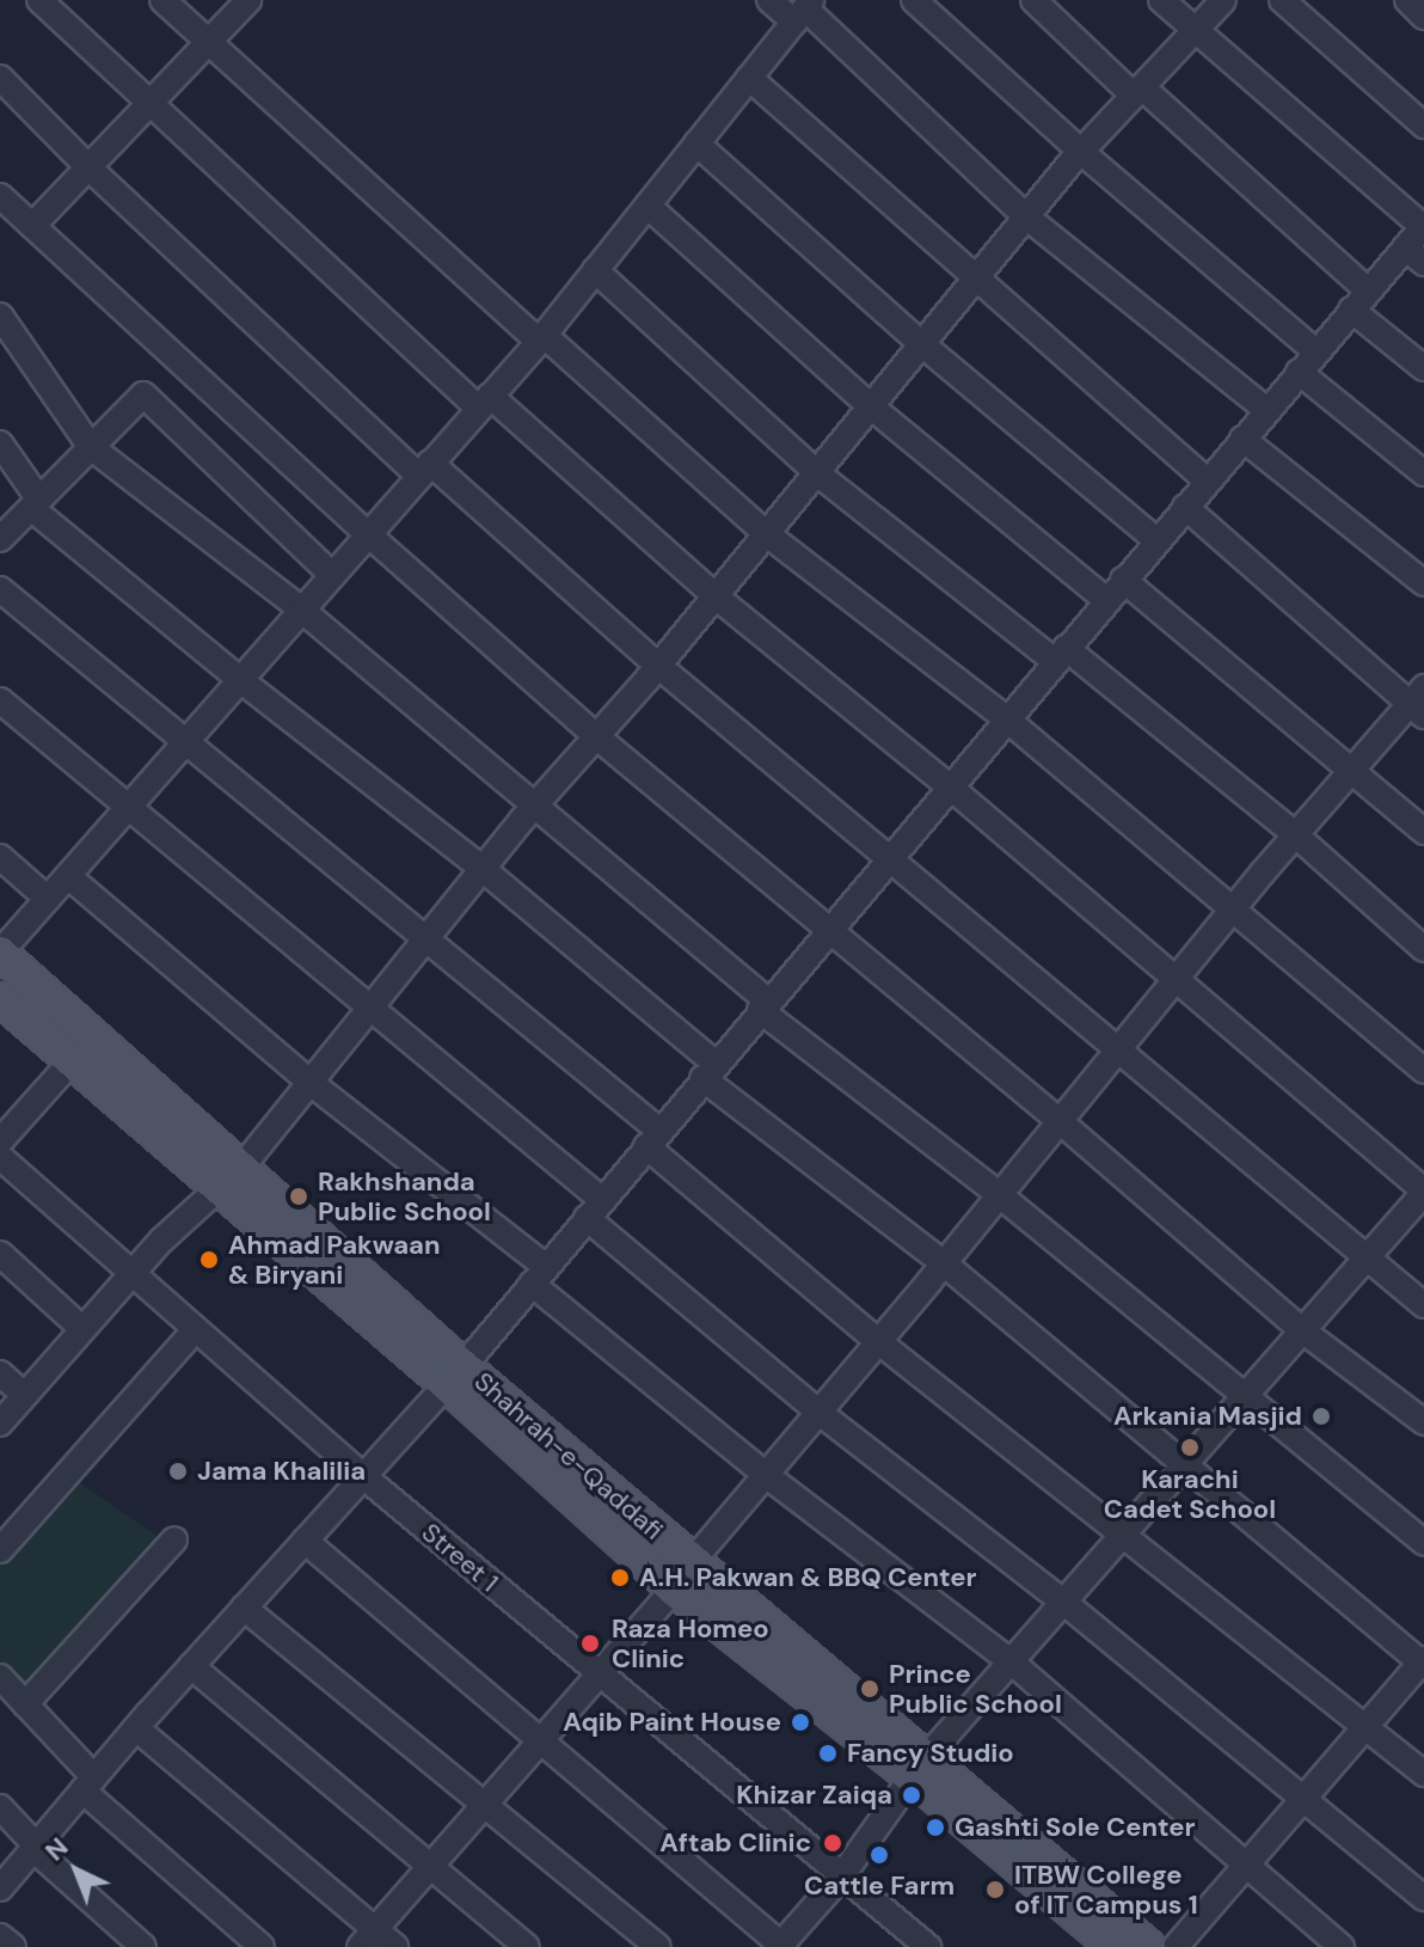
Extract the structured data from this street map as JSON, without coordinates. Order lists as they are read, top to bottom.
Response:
{
  "streets": {
    "main road": ["Shahrah-e-Qaddafi"],
    "street": ["Street 1"]
  },
  "places": [
    "Rakhshanda Public School",
    "Ahmad Pakwaan & Biryani",
    "Arkania Masjid",
    "Karachi Cadet School",
    "Jama Khalilia",
    "A.H. Pakwan & BBQ Center",
    "Raza Homeo Clinic",
    "Prince Public School",
    "Aqib Paint House",
    "Fancy Studio",
    "Khizar Zaiqa",
    "Gashti Sole Center",
    "Aftab Clinic",
    "Cattle Farm",
    "ITBW College of IT Campus 1"
  ],
  "north": "top left"
}
